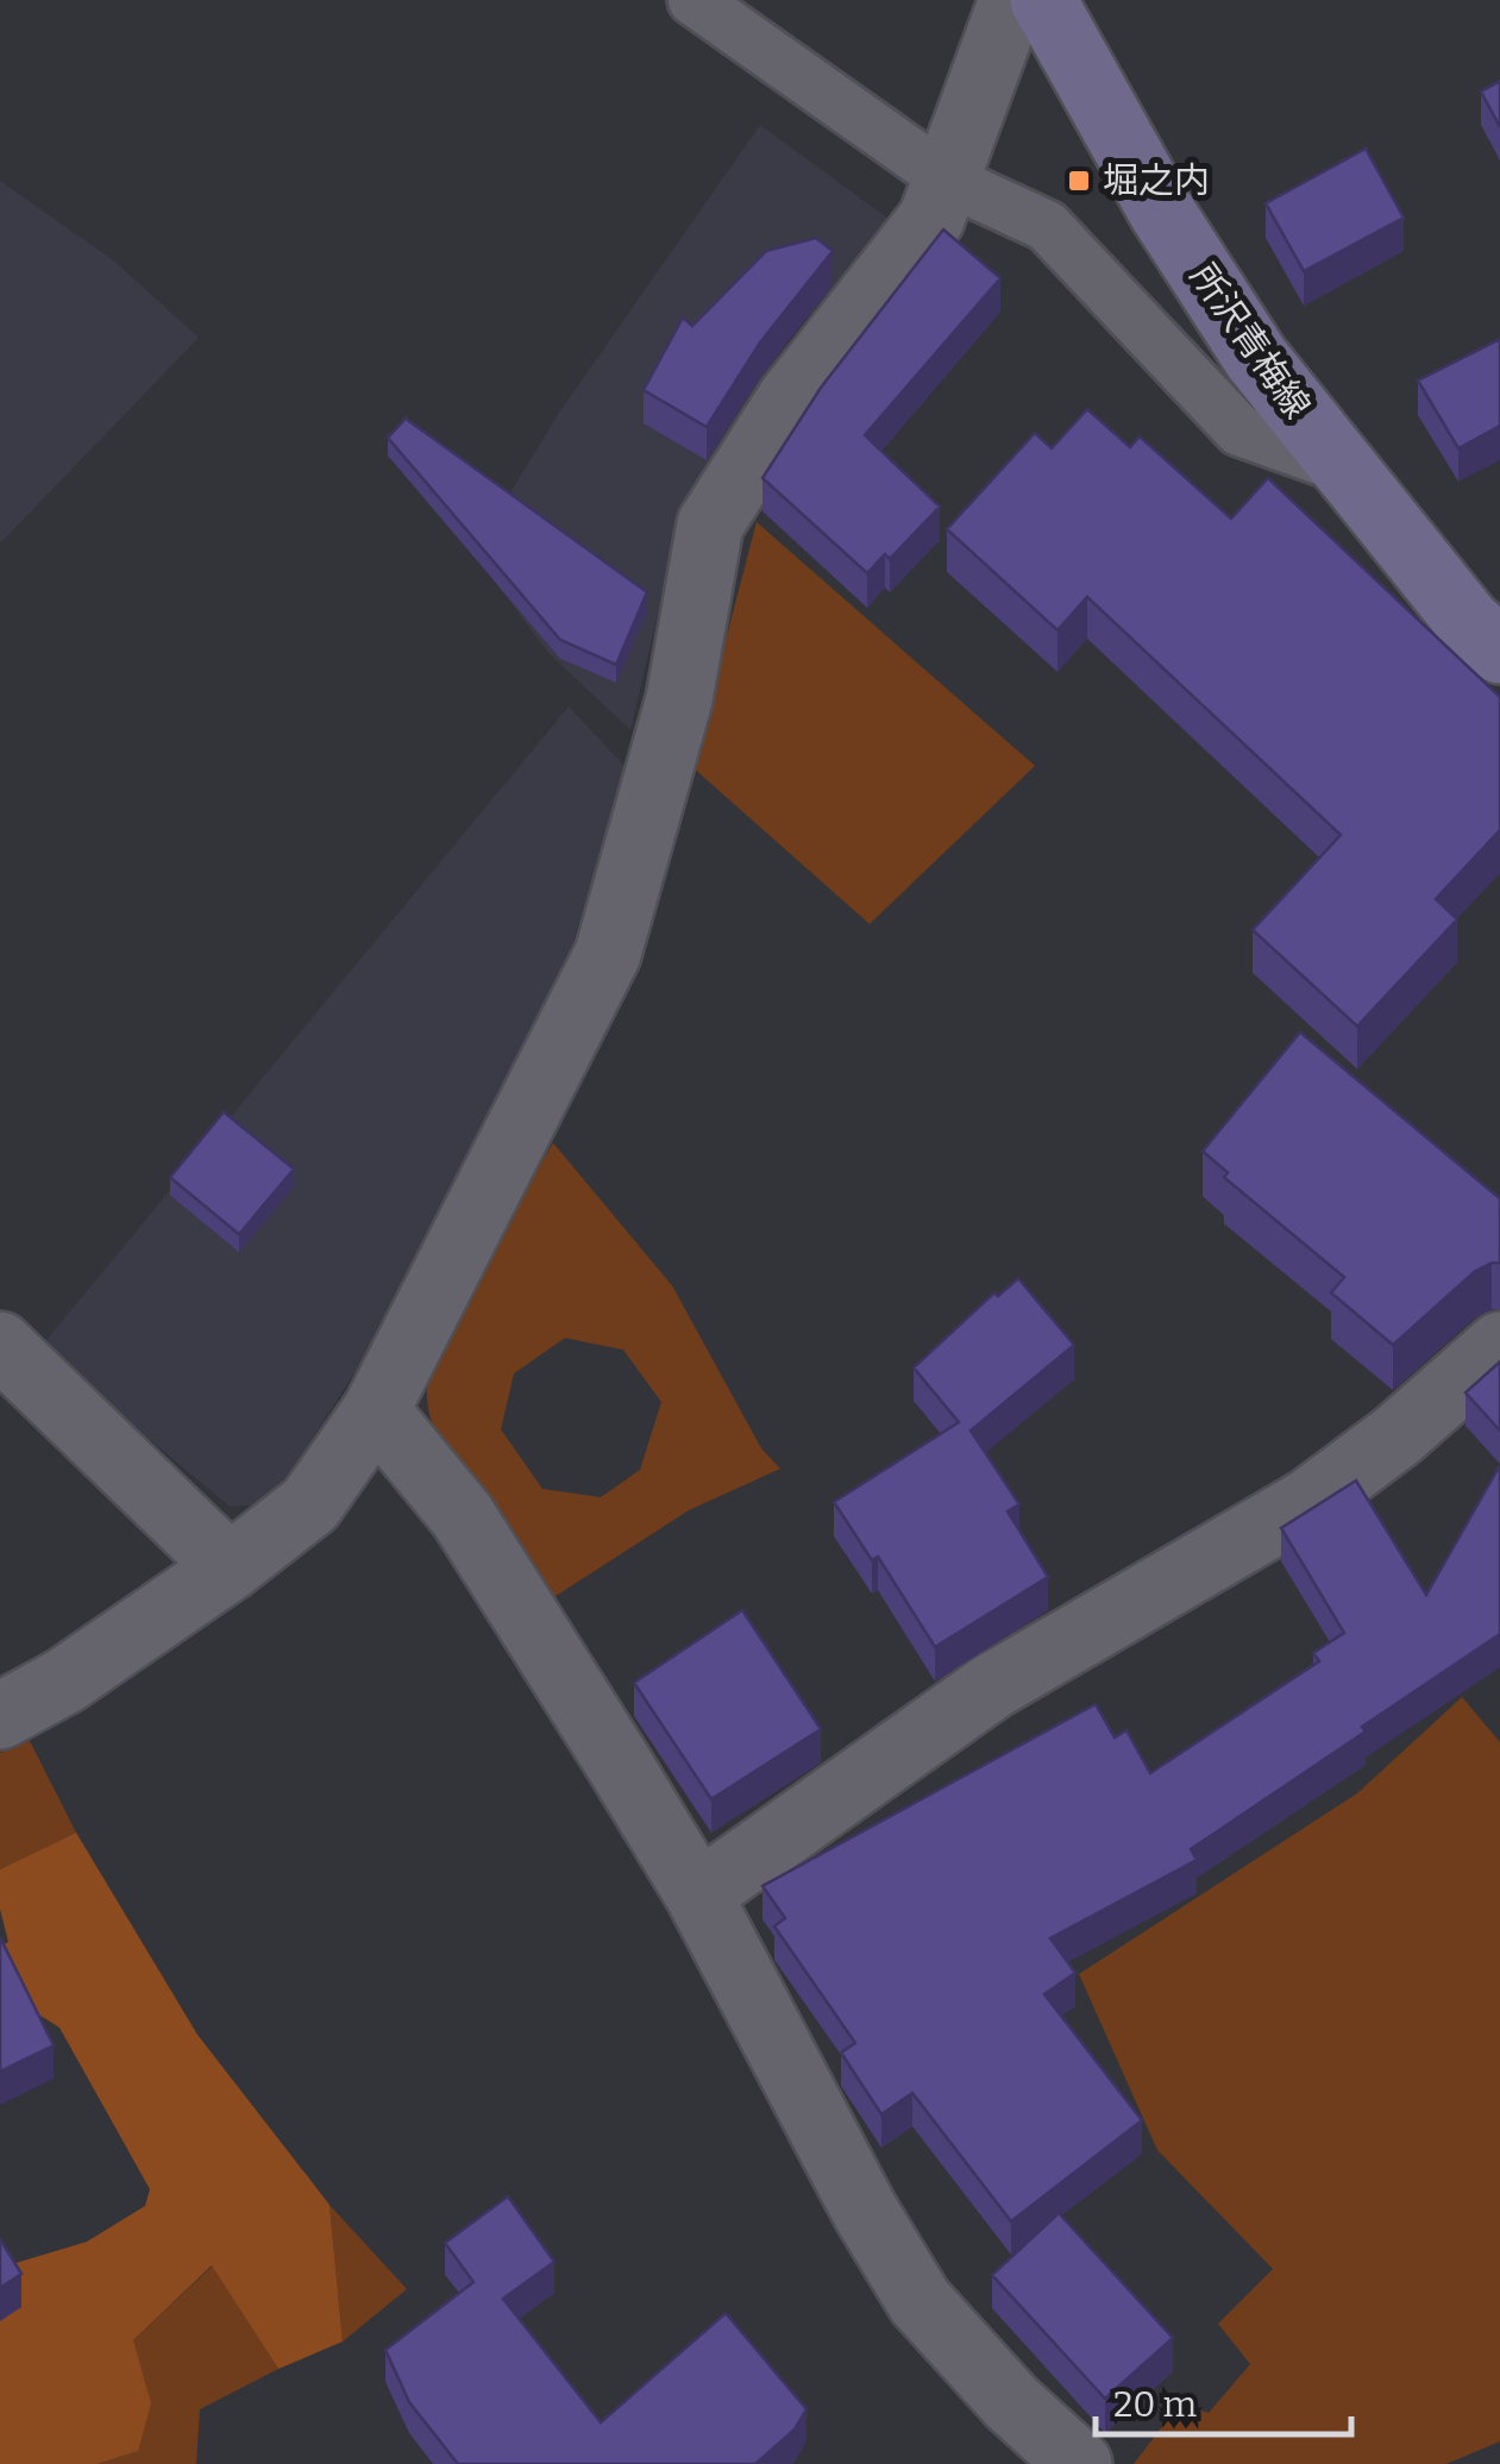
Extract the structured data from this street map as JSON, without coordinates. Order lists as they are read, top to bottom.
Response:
{
  "streets": {
    "main road": ["所沢青梅線"]
  },
  "places": {
    "transit": ["堀之内"]
  },
  "scale_bar": "20 m"
}
